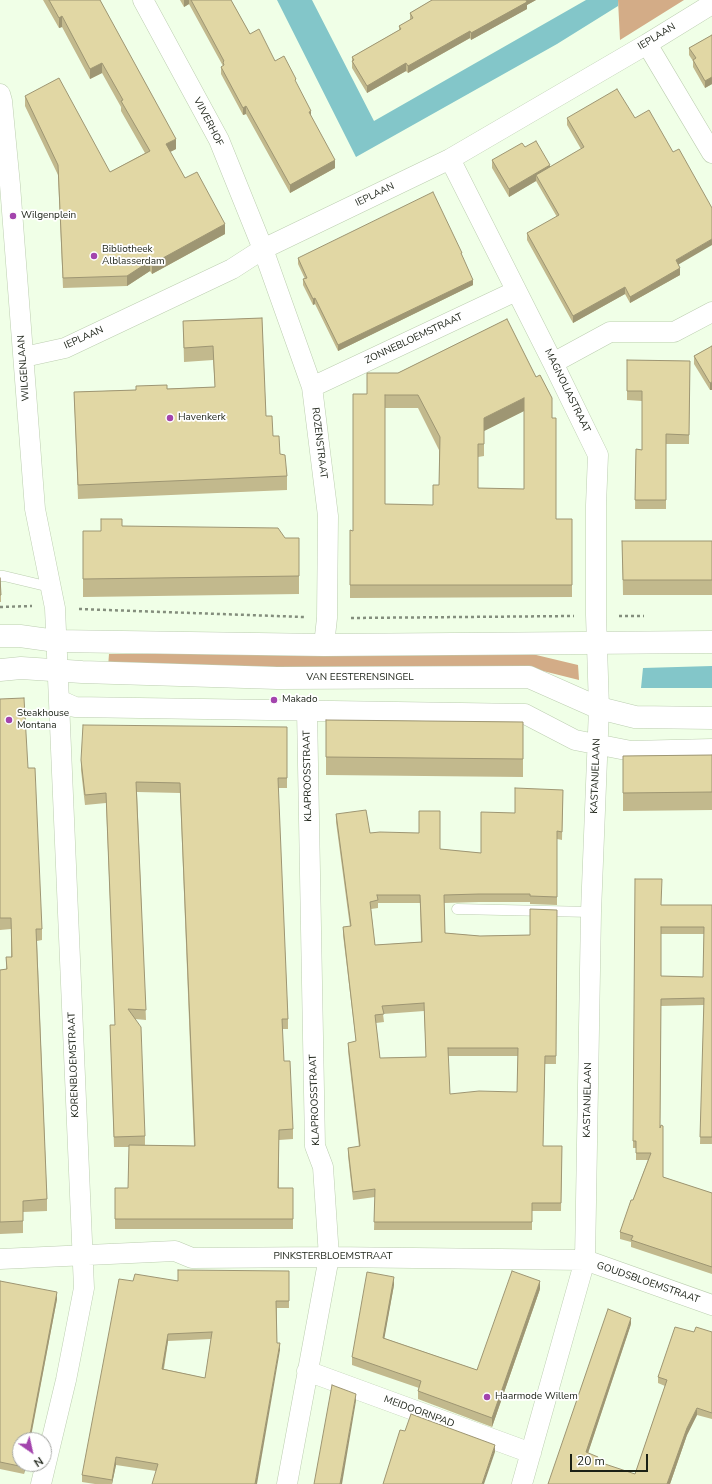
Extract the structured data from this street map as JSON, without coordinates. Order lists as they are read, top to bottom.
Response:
{
  "streets": {
    "street": [
      "IEPLAAN",
      "VIJVERHOF",
      "ZONNEBLOEMSTRAAT",
      "WILGENLAAN",
      "MAGNOLIASTRAAT",
      "ROZENSTRAAT",
      "VAN EESTERENSINGEL",
      "KLAPROOSSTRAAT",
      "KASTANJELAAN",
      "KORENBLOEMSTRAAT",
      "PINKSTERBLOEMSTRAAT",
      "GOUDSBLOEMSTRAAT",
      "MEIDOORNPAD"
    ]
  },
  "crossings": [
    ["IEPLAAN", "VIJVERHOF"],
    ["IEPLAAN", "WILGENLAAN"],
    ["IEPLAAN", "MAGNOLIASTRAAT"],
    ["IEPLAAN", "ROZENSTRAAT"],
    ["VIJVERHOF", "ROZENSTRAAT"],
    ["ZONNEBLOEMSTRAAT", "MAGNOLIASTRAAT"],
    ["ZONNEBLOEMSTRAAT", "ROZENSTRAAT"],
    ["WILGENLAAN", "KORENBLOEMSTRAAT"],
    ["MAGNOLIASTRAAT", "KASTANJELAAN"],
    ["VAN EESTERENSINGEL", "KASTANJELAAN"],
    ["VAN EESTERENSINGEL", "KORENBLOEMSTRAAT"],
    ["KLAPROOSSTRAAT", "PINKSTERBLOEMSTRAAT"],
    ["KLAPROOSSTRAAT", "MEIDOORNPAD"],
    ["KASTANJELAAN", "PINKSTERBLOEMSTRAAT"],
    ["KASTANJELAAN", "GOUDSBLOEMSTRAAT"],
    ["KASTANJELAAN", "MEIDOORNPAD"],
    ["KORENBLOEMSTRAAT", "PINKSTERBLOEMSTRAAT"],
    ["PINKSTERBLOEMSTRAAT", "GOUDSBLOEMSTRAAT"]
  ],
  "places": [
    "Wilgenplein",
    "Bibliotheek Alblasserdam",
    "Havenkerk",
    "Makado",
    "Steakhouse Montana",
    "Haarmode Willem"
  ],
  "scale_bar": "20 m",
  "north": "bottom right"
}
